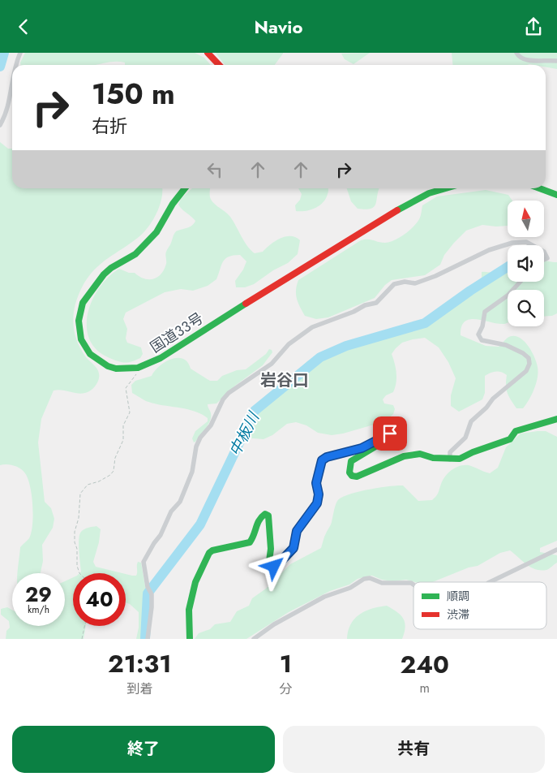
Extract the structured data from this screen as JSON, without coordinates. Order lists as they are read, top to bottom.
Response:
{
  "streets": {
    "main road": ["国道33号"]
  },
  "districts": ["岩谷口"],
  "water": ["中板川"],
  "legend": ["順調", "渋滞"],
  "north": "top",
  "page": {
    "header": "Navio",
    "turn": ["150 m", "右折"],
    "speed": "29 km/h",
    "limit": "40",
    "eta": [
      "21:31",
      "到着",
      "1",
      "分",
      "240",
      "m"
    ],
    "buttons": ["終了", "共有"]
  }
}
